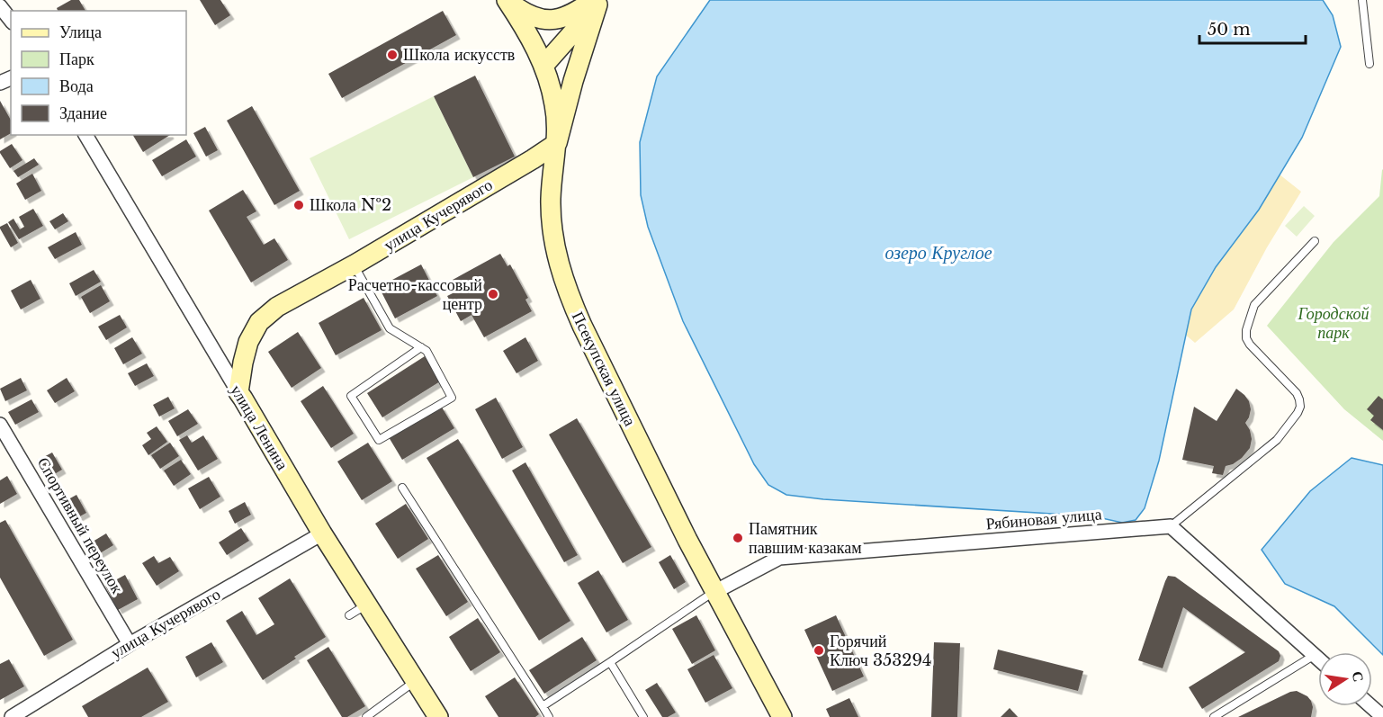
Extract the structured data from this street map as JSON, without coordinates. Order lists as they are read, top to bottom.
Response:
{
  "streets": {
    "street": [
      "улица Кучерявого",
      "Псекупская улица",
      "улица Ленина",
      "Рябиновая улица",
      "Спортивный переулок"
    ]
  },
  "crossings": [
    ["улица Кучерявого", "Псекупская улица"],
    ["улица Кучерявого", "улица Ленина"],
    ["улица Кучерявого", "Спортивный переулок"],
    ["Псекупская улица", "Рябиновая улица"]
  ],
  "water": ["озеро Круглое"],
  "parks": ["Городской парк"],
  "places": [
    "Школа искусств",
    "Школа №2",
    "Расчетно-кассовый центр",
    "Памятник павшим казакам",
    "Горячий Ключ 353294"
  ],
  "legend": [
    "Улица",
    "Парк",
    "Вода",
    "Здание"
  ],
  "scale_bar": "50 m",
  "north": "right"
}
